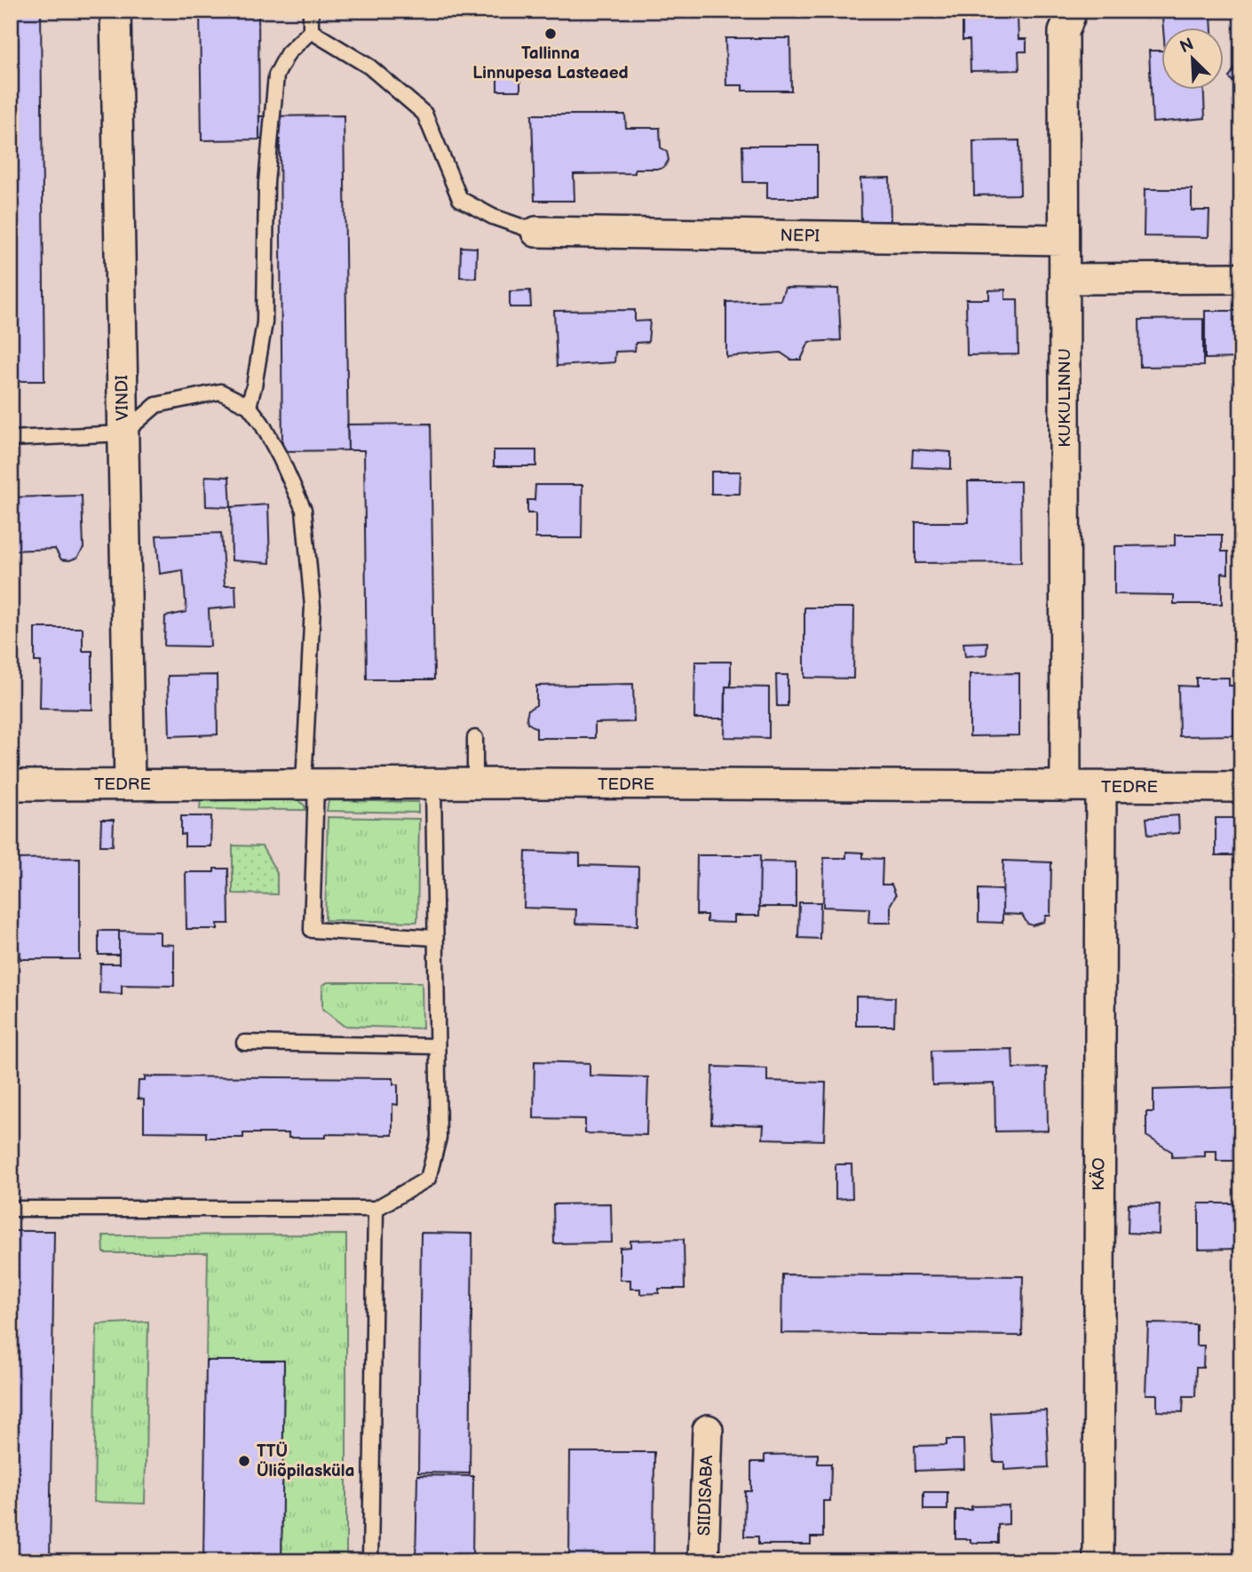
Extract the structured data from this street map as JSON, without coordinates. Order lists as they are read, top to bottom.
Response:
{
  "streets": {
    "street": [
      "NEPI",
      "VINDI",
      "KUKULINNU",
      "TEDRE",
      "KÄO",
      "SIIDISABA"
    ]
  },
  "crossings": [
    ["NEPI", "KUKULINNU"],
    ["VINDI", "TEDRE"],
    ["KUKULINNU", "TEDRE"],
    ["TEDRE", "KÄO"]
  ],
  "places": ["Tallinna Linnupesa Lasteaed", "TTÜ Üliõpilasküla"],
  "north": "top left"
}
